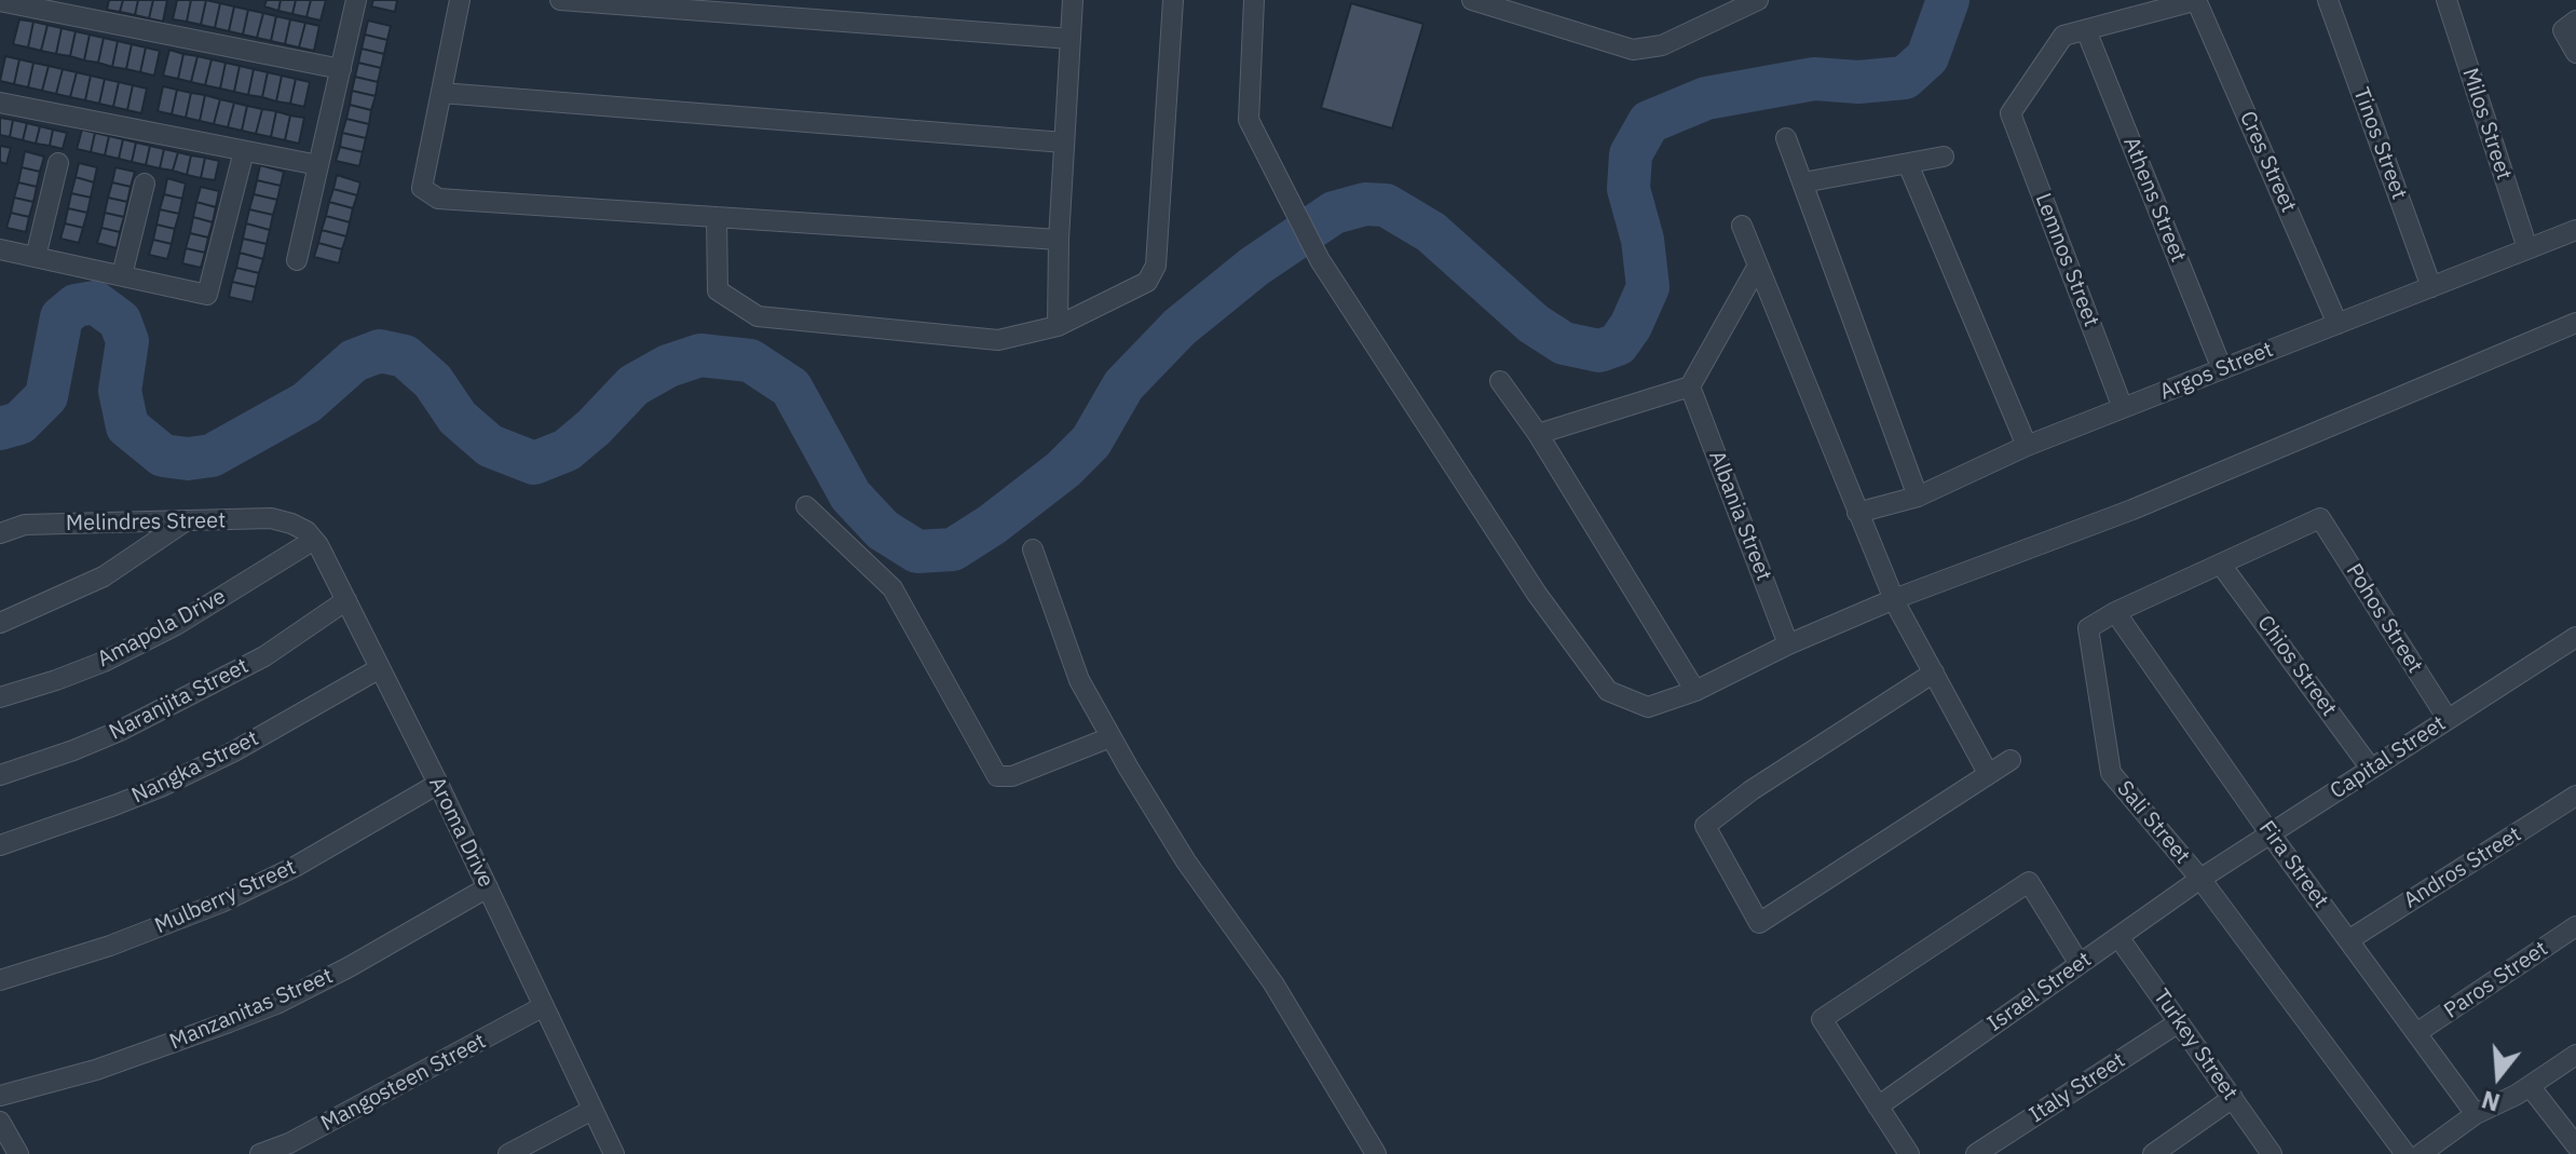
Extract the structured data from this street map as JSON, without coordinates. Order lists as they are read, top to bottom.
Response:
{
  "streets": {
    "street": [
      "Milos Street",
      "Tinos Street",
      "Cres Street",
      "Athens Street",
      "Lemnos Street",
      "Argos Street",
      "Albania Street",
      "Melindres Street",
      "Pohos Street",
      "Amapola Drive",
      "Chios Street",
      "Naranjita Street",
      "Capital Street",
      "Nangka Street",
      "Sali Street",
      "Aroma Drive",
      "Fira Street",
      "Andros Street",
      "Mulberry Street",
      "Paros Street",
      "Israel Street",
      "Manzanitas Street",
      "Turkey Street",
      "Mangosteen Street",
      "Italy Street"
    ]
  },
  "crossings": [
    ["Milos Street", "Argos Street"],
    ["Tinos Street", "Argos Street"],
    ["Cres Street", "Argos Street"],
    ["Athens Street", "Lemnos Street"],
    ["Athens Street", "Argos Street"],
    ["Lemnos Street", "Argos Street"],
    ["Melindres Street", "Aroma Drive"],
    ["Pohos Street", "Capital Street"],
    ["Pohos Street", "Sali Street"],
    ["Amapola Drive", "Aroma Drive"],
    ["Chios Street", "Capital Street"],
    ["Chios Street", "Sali Street"],
    ["Naranjita Street", "Aroma Drive"],
    ["Capital Street", "Sali Street"],
    ["Capital Street", "Fira Street"],
    ["Capital Street", "Israel Street"],
    ["Nangka Street", "Aroma Drive"],
    ["Sali Street", "Fira Street"],
    ["Sali Street", "Israel Street"],
    ["Aroma Drive", "Mulberry Street"],
    ["Aroma Drive", "Manzanitas Street"],
    ["Aroma Drive", "Mangosteen Street"],
    ["Fira Street", "Andros Street"],
    ["Fira Street", "Paros Street"],
    ["Israel Street", "Turkey Street"],
    ["Turkey Street", "Italy Street"]
  ],
  "north": "bottom"
}
